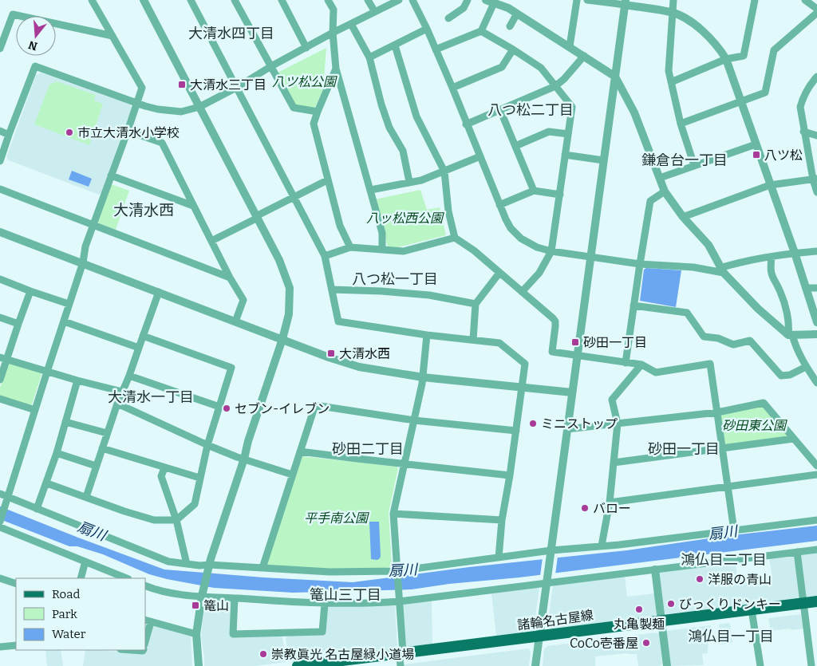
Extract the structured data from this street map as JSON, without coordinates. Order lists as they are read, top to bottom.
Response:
{
  "streets": {
    "main road": ["諸輪名古屋線"]
  },
  "districts": [
    "大清水四丁目",
    "八つ松二丁目",
    "鎌倉台一丁目",
    "大清水西",
    "八つ松一丁目",
    "大清水一丁目",
    "砂田二丁目",
    "砂田一丁目",
    "鴻仏目二丁目",
    "篭山三丁目",
    "鴻仏目一丁目"
  ],
  "water": ["扇川"],
  "parks": [
    "八ツ松公園",
    "八ッ松西公園",
    "砂田東公園",
    "平手南公園"
  ],
  "places": {
    "transit": [
      "大清水三丁目",
      "八ツ松",
      "砂田一丁目",
      "大清水西",
      "篭山"
    ],
    "other": [
      "市立大清水小学校",
      "セブン-イレブン",
      "ミニストップ",
      "バロー",
      "洋服の青山",
      "びっくりドンキー",
      "丸亀製麺",
      "CoCo壱番屋",
      "崇教眞光 名古屋緑小道場"
    ]
  },
  "legend": ["Road", "Park", "Water"],
  "north": "bottom"
}
